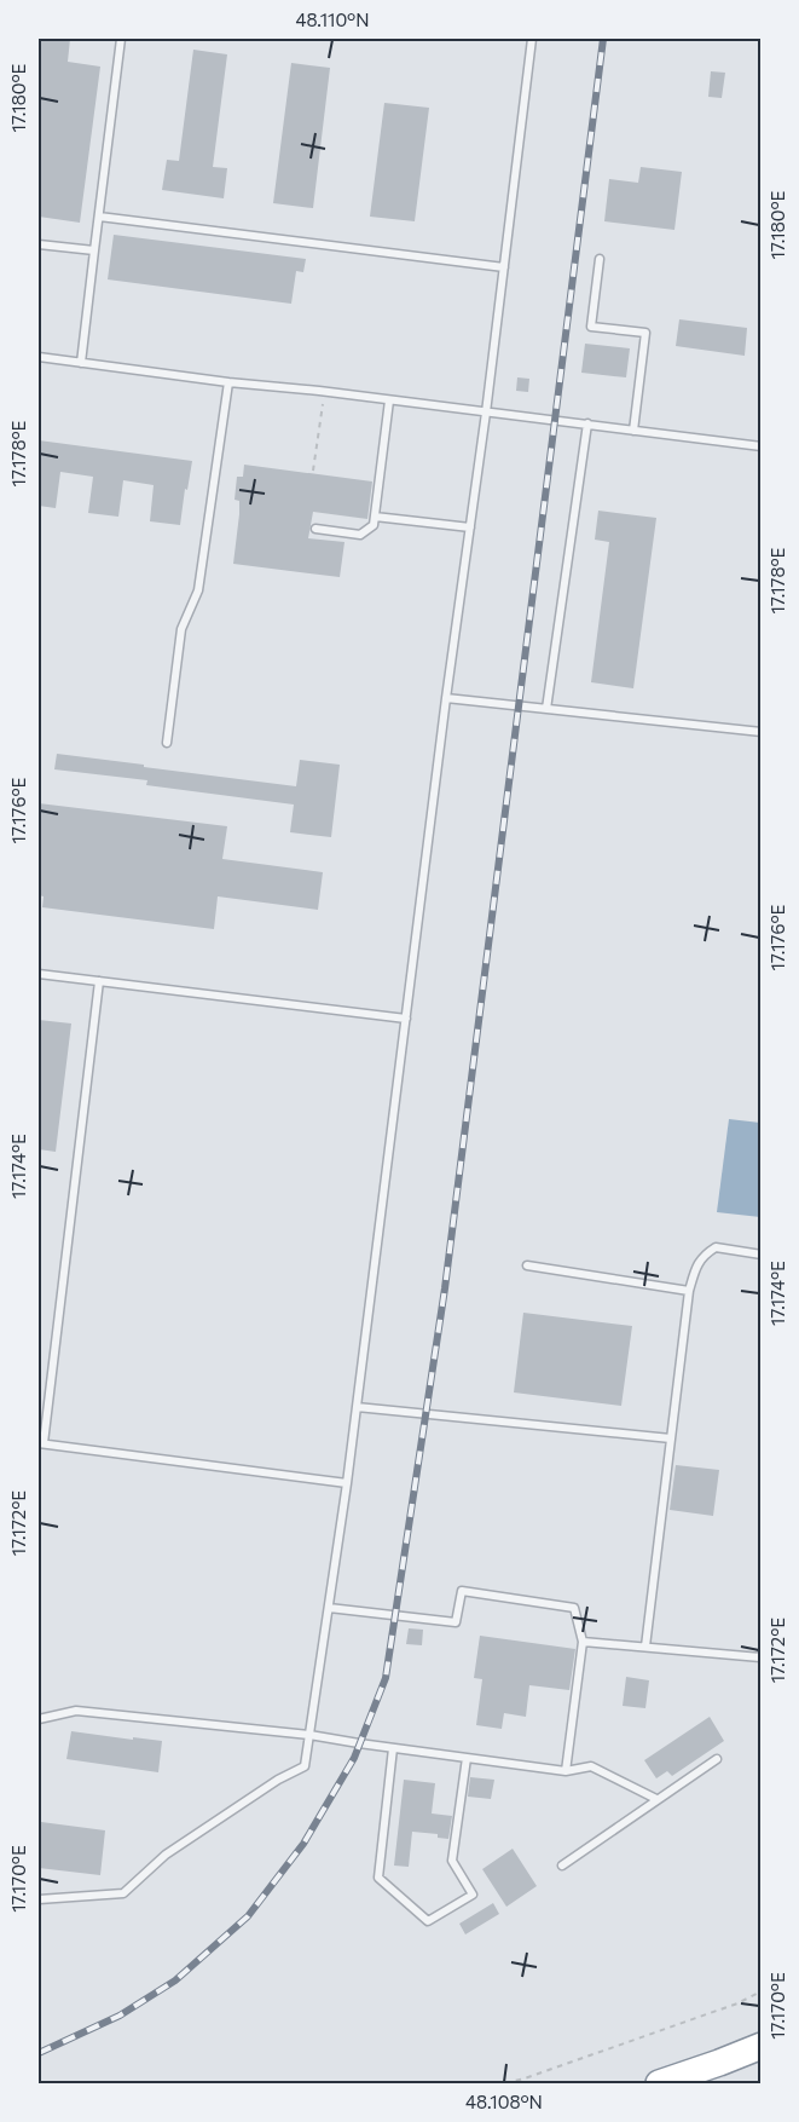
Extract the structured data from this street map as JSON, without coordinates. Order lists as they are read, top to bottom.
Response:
{
  "coordinates": [
    "48.110°N",
    "17.180°E",
    "17.178°E",
    "17.176°E",
    "17.174°E",
    "17.172°E",
    "17.170°E",
    "48.108°N"
  ]
}
